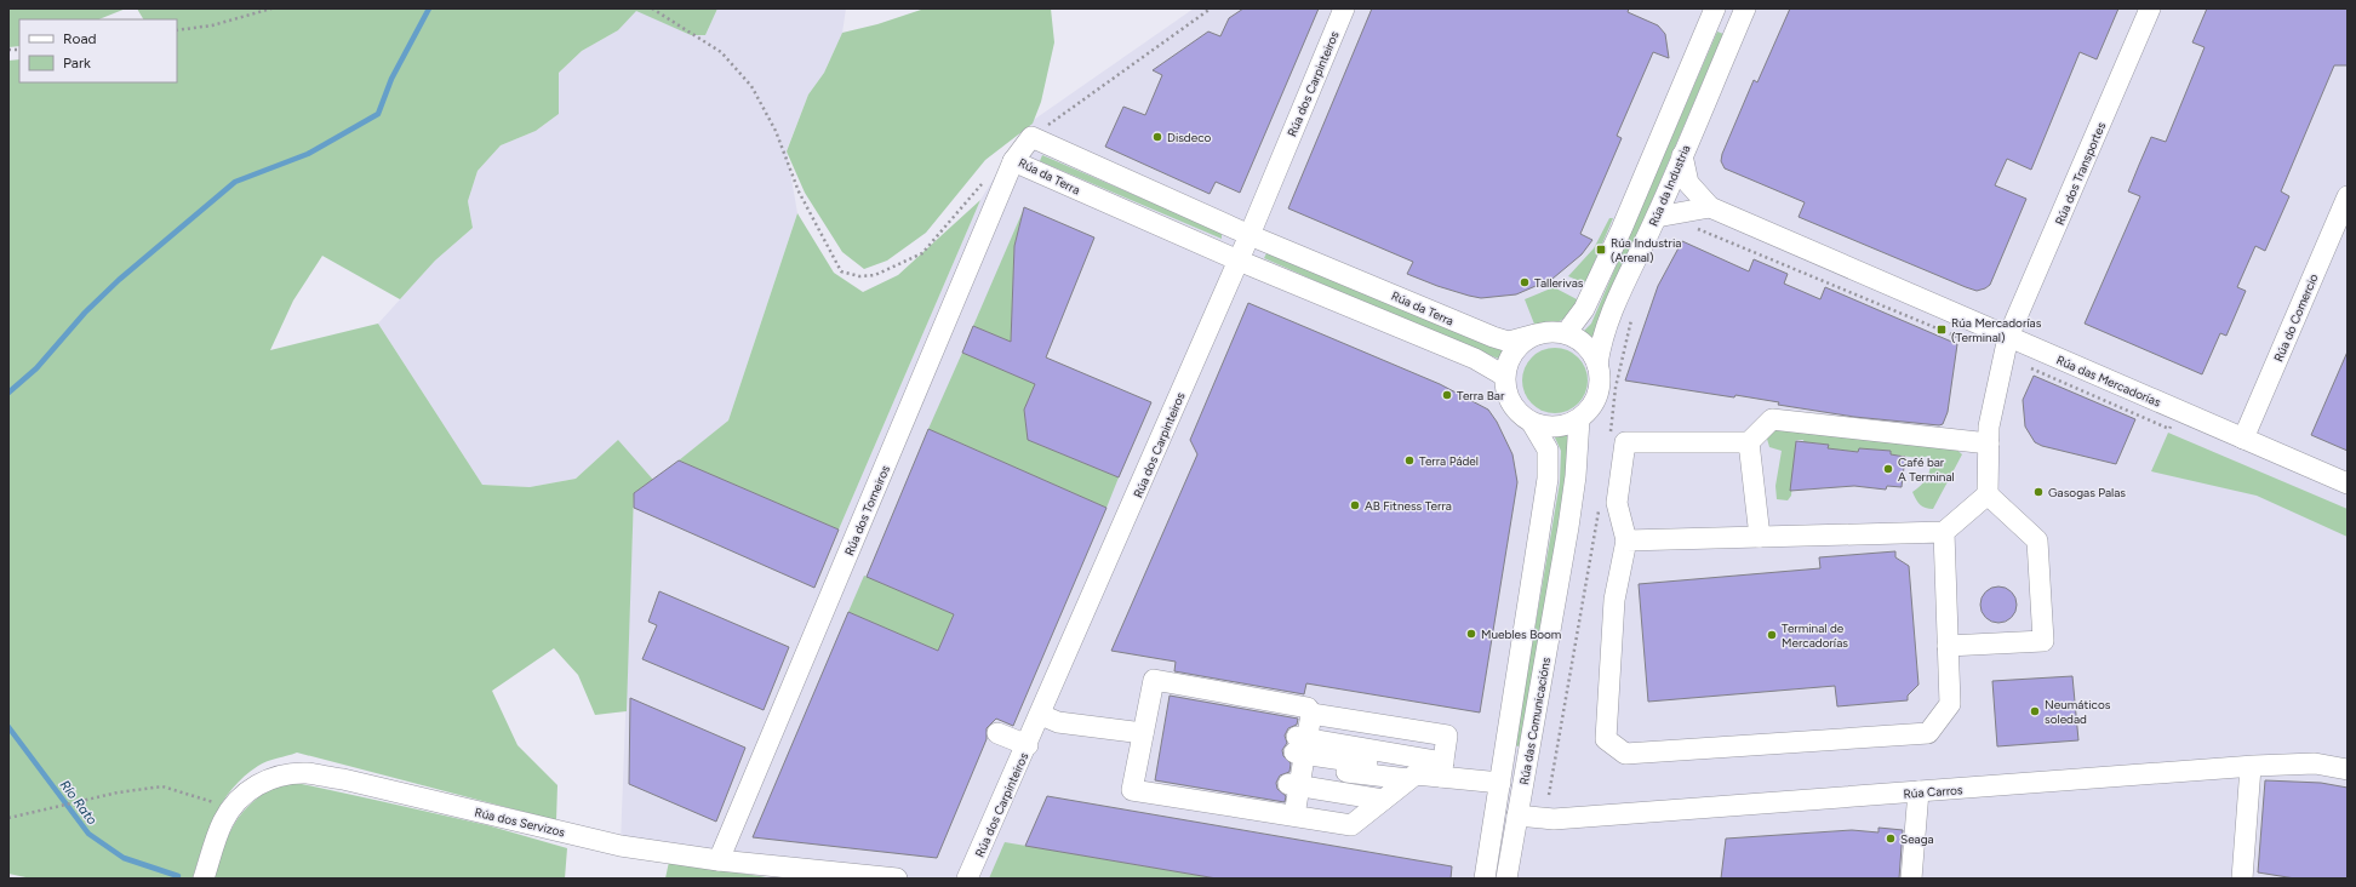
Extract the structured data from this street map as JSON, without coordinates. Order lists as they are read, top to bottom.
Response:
{
  "streets": {
    "street": [
      "Rúa dos Carpinteiros",
      "Rúa dos Transportes",
      "Rúa da Terra",
      "Rúa da Industria",
      "Rúa do Comercio",
      "Rúa das Mercadorías",
      "Rúa dos Torneiros",
      "Rúa das Comunicacións",
      "Rúa Carros",
      "Rúa dos Servizos"
    ]
  },
  "crossings": [
    ["Rúa dos Carpinteiros", "Rúa da Terra"],
    ["Rúa dos Transportes", "Rúa das Mercadorías"],
    ["Rúa da Terra", "Rúa da Industria"],
    ["Rúa da Terra", "Rúa dos Torneiros"],
    ["Rúa da Terra", "Rúa das Comunicacións"],
    ["Rúa da Industria", "Rúa das Mercadorías"],
    ["Rúa da Industria", "Rúa das Comunicacións"],
    ["Rúa do Comercio", "Rúa das Mercadorías"],
    ["Rúa dos Torneiros", "Rúa dos Servizos"],
    ["Rúa das Comunicacións", "Rúa Carros"]
  ],
  "water": ["Río Rato"],
  "places": {
    "other": [
      "Disdeco",
      "Tallerivas",
      "Terra Bar",
      "Terra Pádel",
      "Café bar A Terminal",
      "Gasogas Palas",
      "AB Fitness Terra",
      "Muebles Boom",
      "Terminal de Mercadorías",
      "Neumáticos soledad",
      "Seaga"
    ],
    "transit": ["Rúa Industria (Arenal)", "Rúa Mercadorías (Terminal)"]
  },
  "legend": ["Road", "Park"]
}
